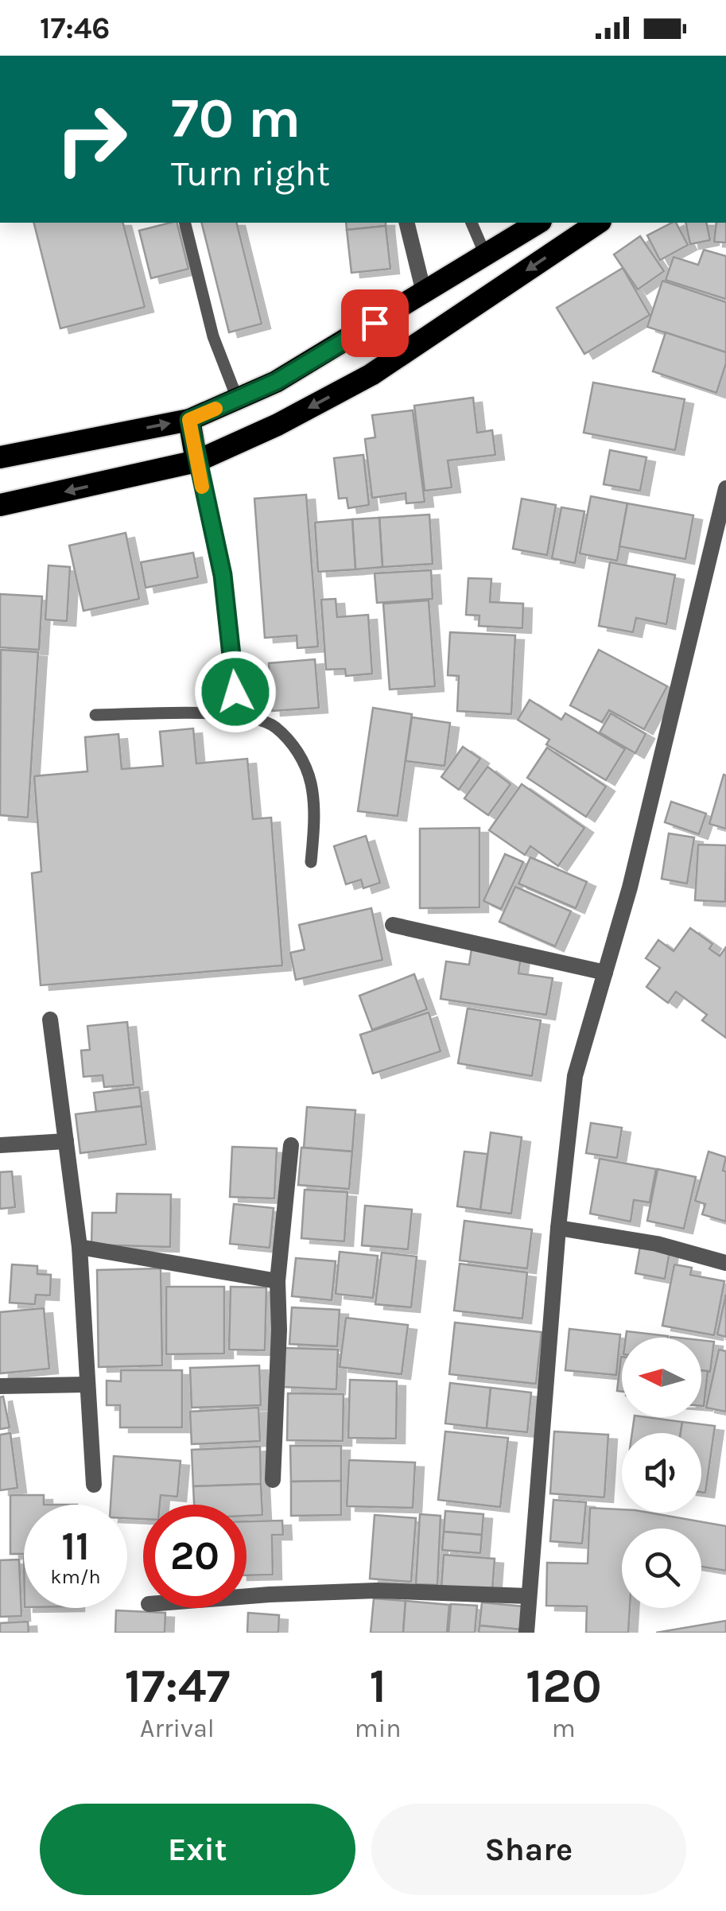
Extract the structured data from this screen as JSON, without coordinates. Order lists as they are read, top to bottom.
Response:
{
  "north": "left",
  "page": {
    "status": "17:46",
    "turn": ["70 m", "Turn right"],
    "speed": "11 km/h",
    "limit": "20",
    "eta": [
      "17:47",
      "Arrival",
      "1",
      "min",
      "120",
      "m"
    ],
    "buttons": ["Exit", "Share"]
  }
}
